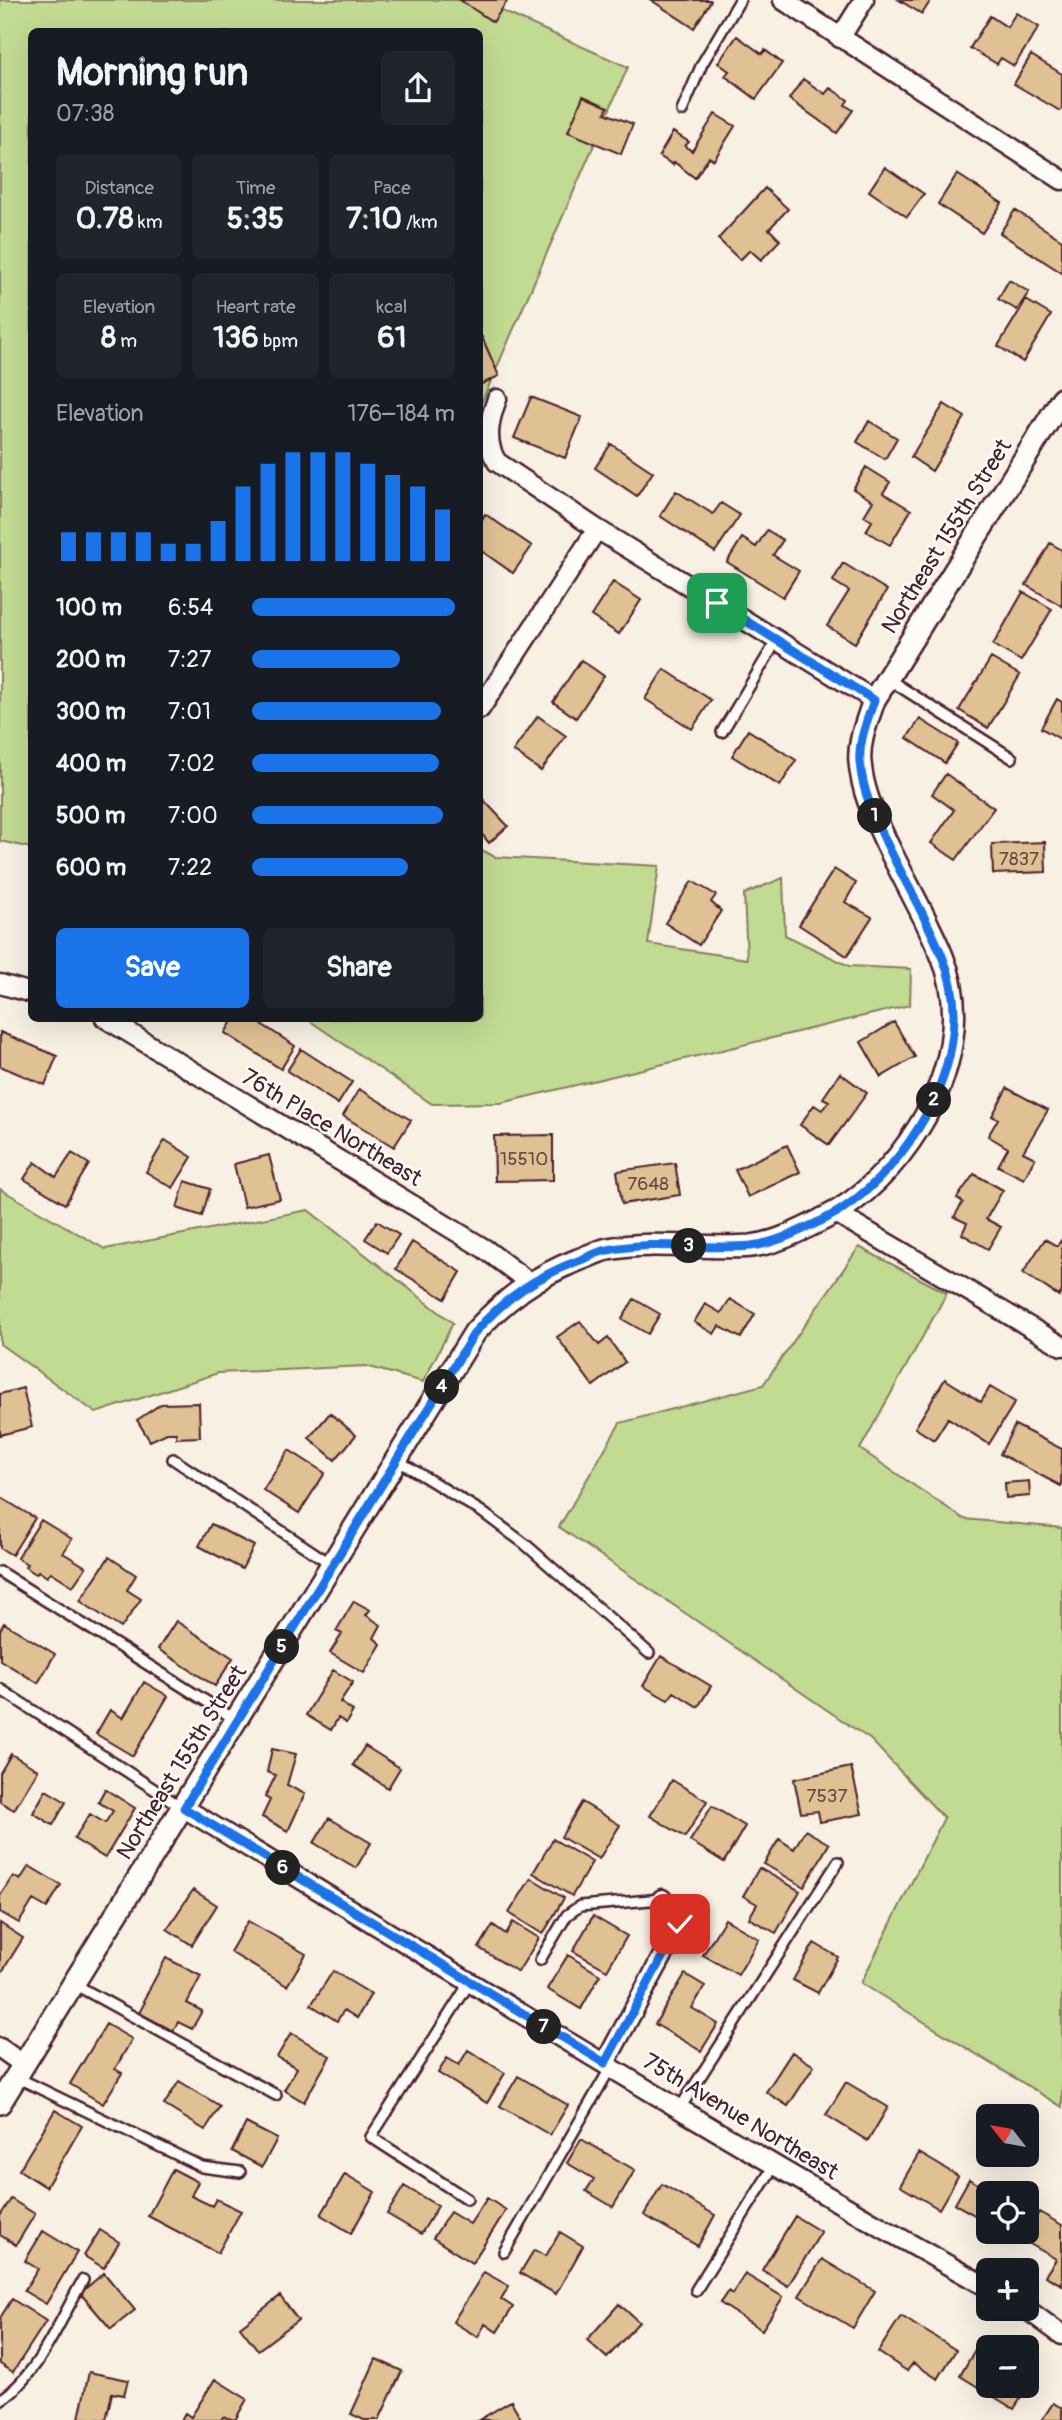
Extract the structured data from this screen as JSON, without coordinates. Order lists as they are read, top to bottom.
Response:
{
  "streets": {
    "street": ["Northeast 155th Street", "76th Place Northeast", "75th Avenue Northeast"]
  },
  "crossings": [
    ["Northeast 155th Street", "76th Place Northeast"],
    ["Northeast 155th Street", "75th Avenue Northeast"]
  ],
  "house_numbers": [
    "7837",
    "15510",
    "7648",
    "7537"
  ],
  "north": "top left",
  "page": {
    "heading": ["Morning run", "07:38"],
    "stats": [
      ["Distance", "0.78 km"],
      ["Time", "5:35"],
      ["Pace", "7:10 /km"],
      ["Elevation", "8 m"],
      ["Heart rate", "136 bpm"],
      ["kcal", "61"]
    ],
    "chart": ["Elevation", "176–184 m"],
    "list": [
      {
        "name": "100 m",
        "note": "6:54"
      },
      {
        "name": "200 m",
        "note": "7:27"
      },
      {
        "name": "300 m",
        "note": "7:01"
      },
      {
        "name": "400 m",
        "note": "7:02"
      },
      {
        "name": "500 m",
        "note": "7:00"
      },
      {
        "name": "600 m",
        "note": "7:22"
      }
    ],
    "pins": [
      "1",
      "2",
      "3",
      "4",
      "5",
      "6",
      "7"
    ],
    "buttons": ["Save", "Share"],
    "map_buttons": ["+", "−"]
  }
}
